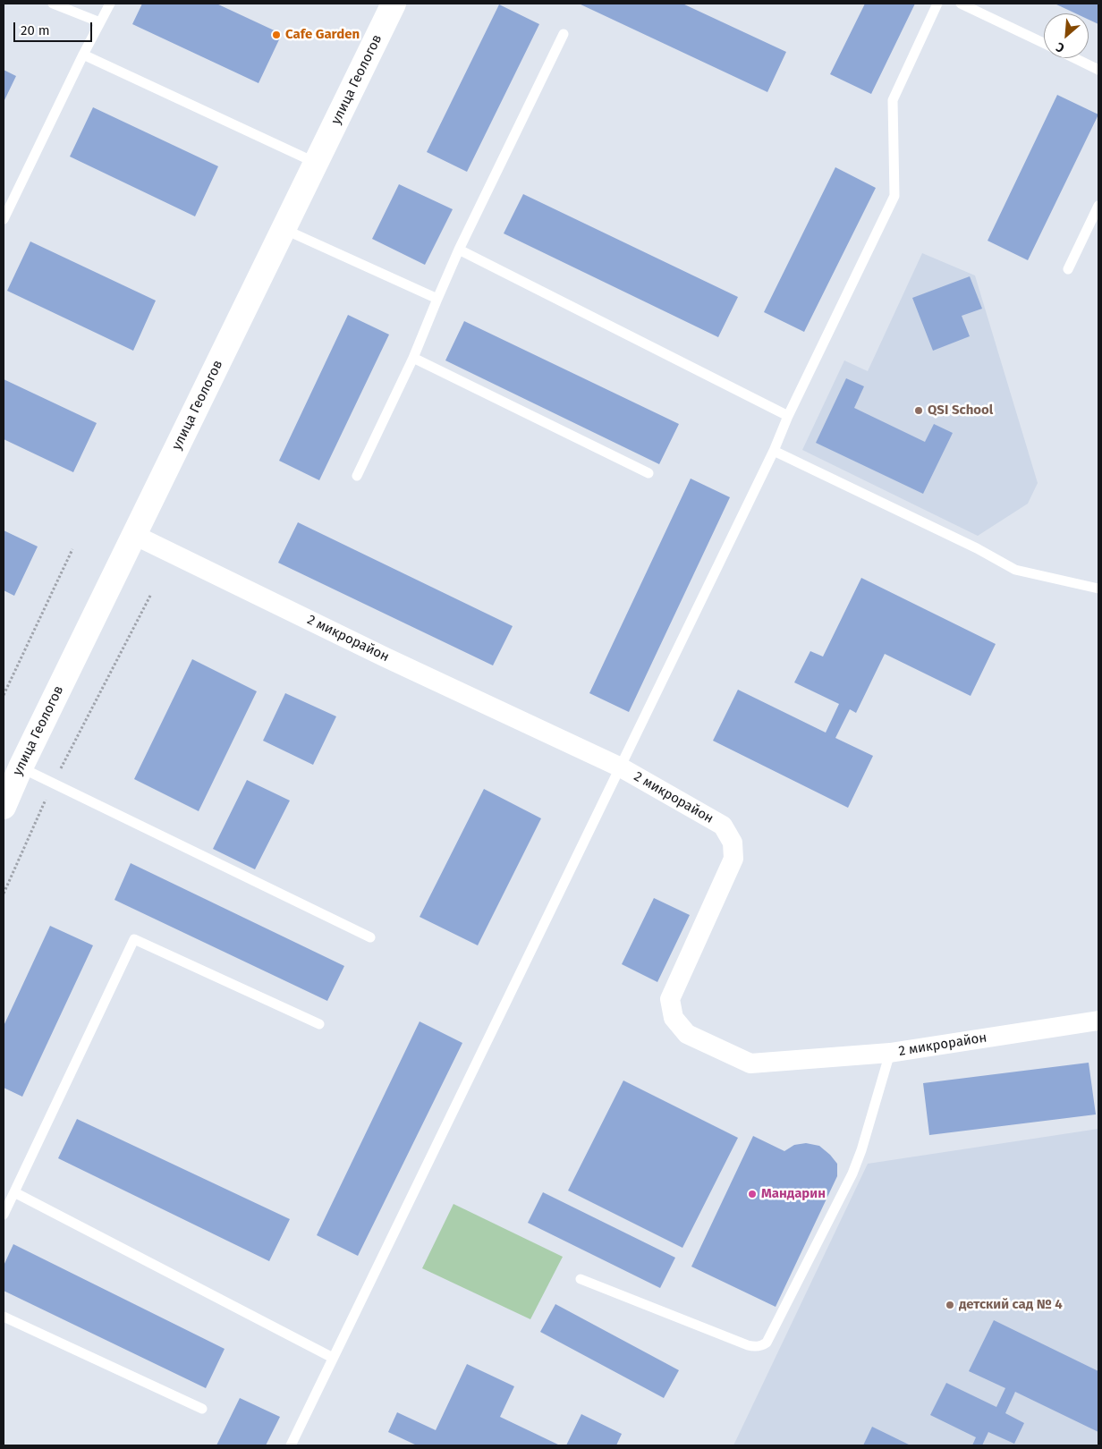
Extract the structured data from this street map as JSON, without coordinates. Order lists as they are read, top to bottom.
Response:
{
  "streets": {
    "street": ["улица Геологов", "2 микрорайон"]
  },
  "crossings": [
    ["улица Геологов", "2 микрорайон"]
  ],
  "places": [
    "Cafe Garden",
    "QSI School",
    "Мандарин",
    "детский сад № 4"
  ],
  "scale_bar": "20 m",
  "north": "bottom left"
}
